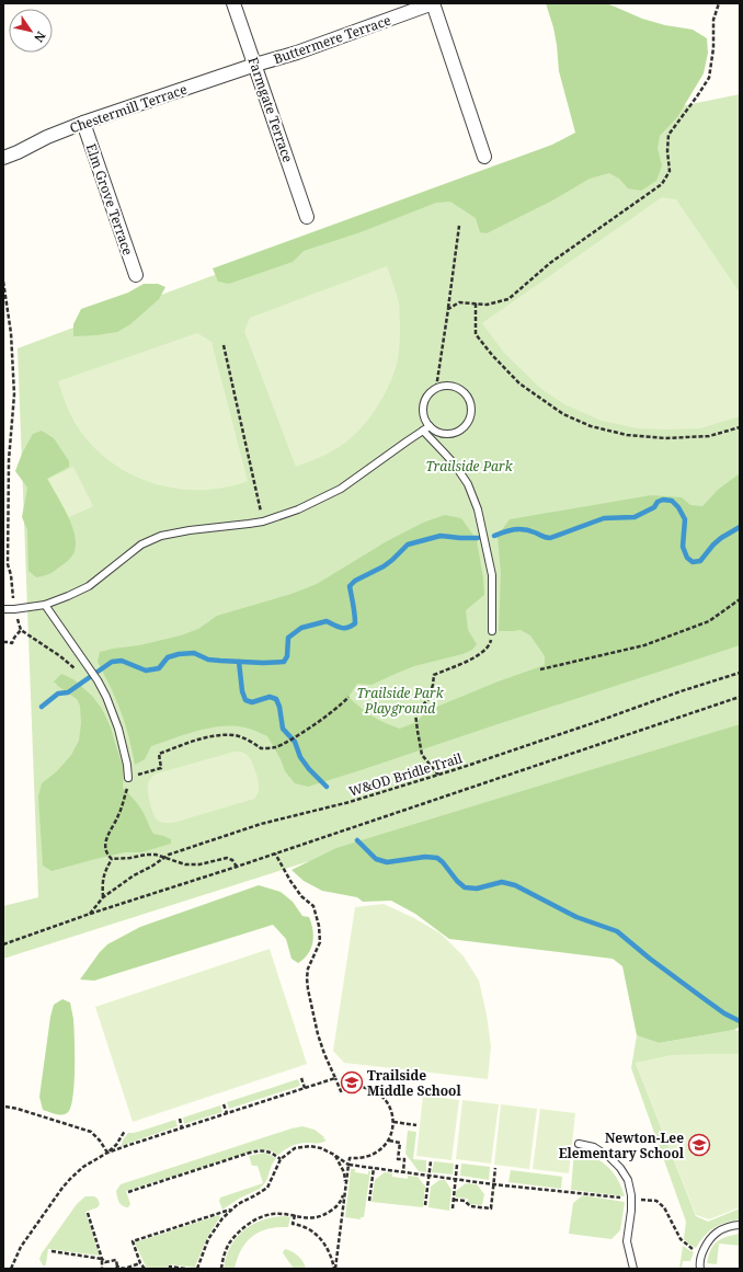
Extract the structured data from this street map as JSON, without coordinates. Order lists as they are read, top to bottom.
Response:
{
  "streets": {
    "street": [
      "Buttermere Terrace",
      "Chestermill Terrace",
      "Farmgate Terrace",
      "Elm Grove Terrace"
    ],
    "path": ["W&OD Bridle Trail"]
  },
  "crossings": [
    ["Buttermere Terrace", "Chestermill Terrace"],
    ["Buttermere Terrace", "Farmgate Terrace"],
    ["Chestermill Terrace", "Farmgate Terrace"],
    ["Chestermill Terrace", "Elm Grove Terrace"]
  ],
  "parks": ["Trailside Park", "Trailside Park Playground"],
  "places": {
    "school or university": ["Trailside Middle School", "Newton-Lee Elementary School"]
  },
  "north": "bottom right"
}
